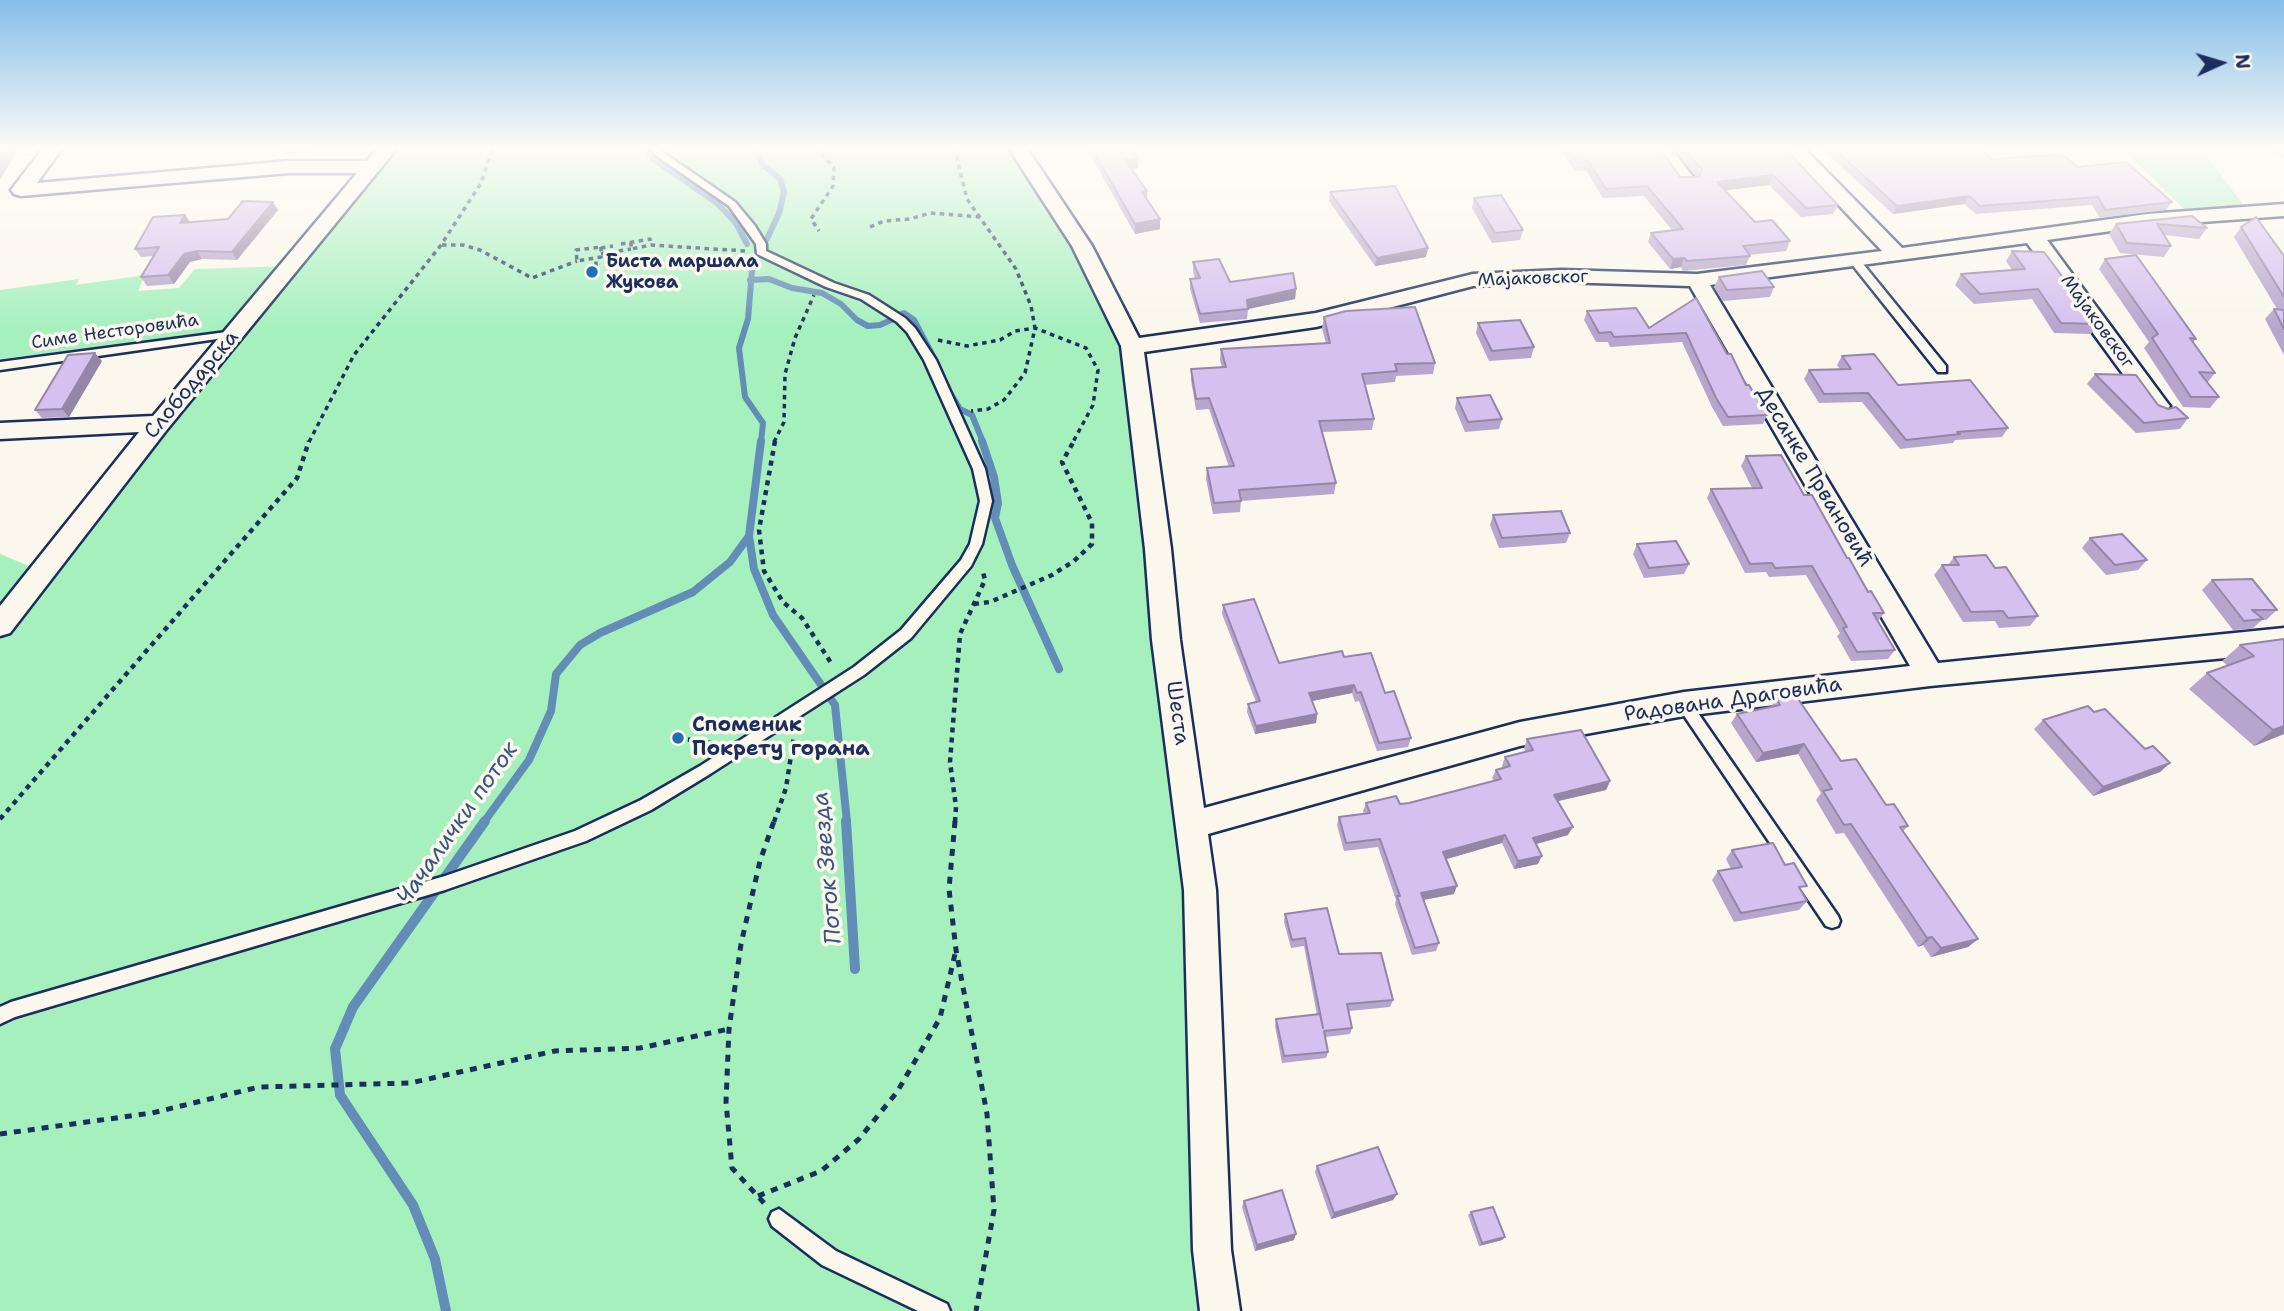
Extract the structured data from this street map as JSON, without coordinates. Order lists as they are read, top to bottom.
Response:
{
  "streets": {
    "street": [
      "Мајаковског",
      "Слободарска",
      "Десанке Првановић",
      "Радована Драговића",
      "Шеста"
    ],
    "lane": ["Симе Несторовића"]
  },
  "crossings": [
    ["Мајаковског", "Десанке Првановић"],
    ["Мајаковског", "Шеста"],
    ["Симе Несторовића", "Слободарска"],
    ["Десанке Првановић", "Радована Драговића"],
    ["Радована Драговића", "Шеста"]
  ],
  "water": ["Чачалички поток", "Поток Звезда"],
  "places": ["Биста маршала Жукова", "Споменик Покрету горана"],
  "north": "right"
}
